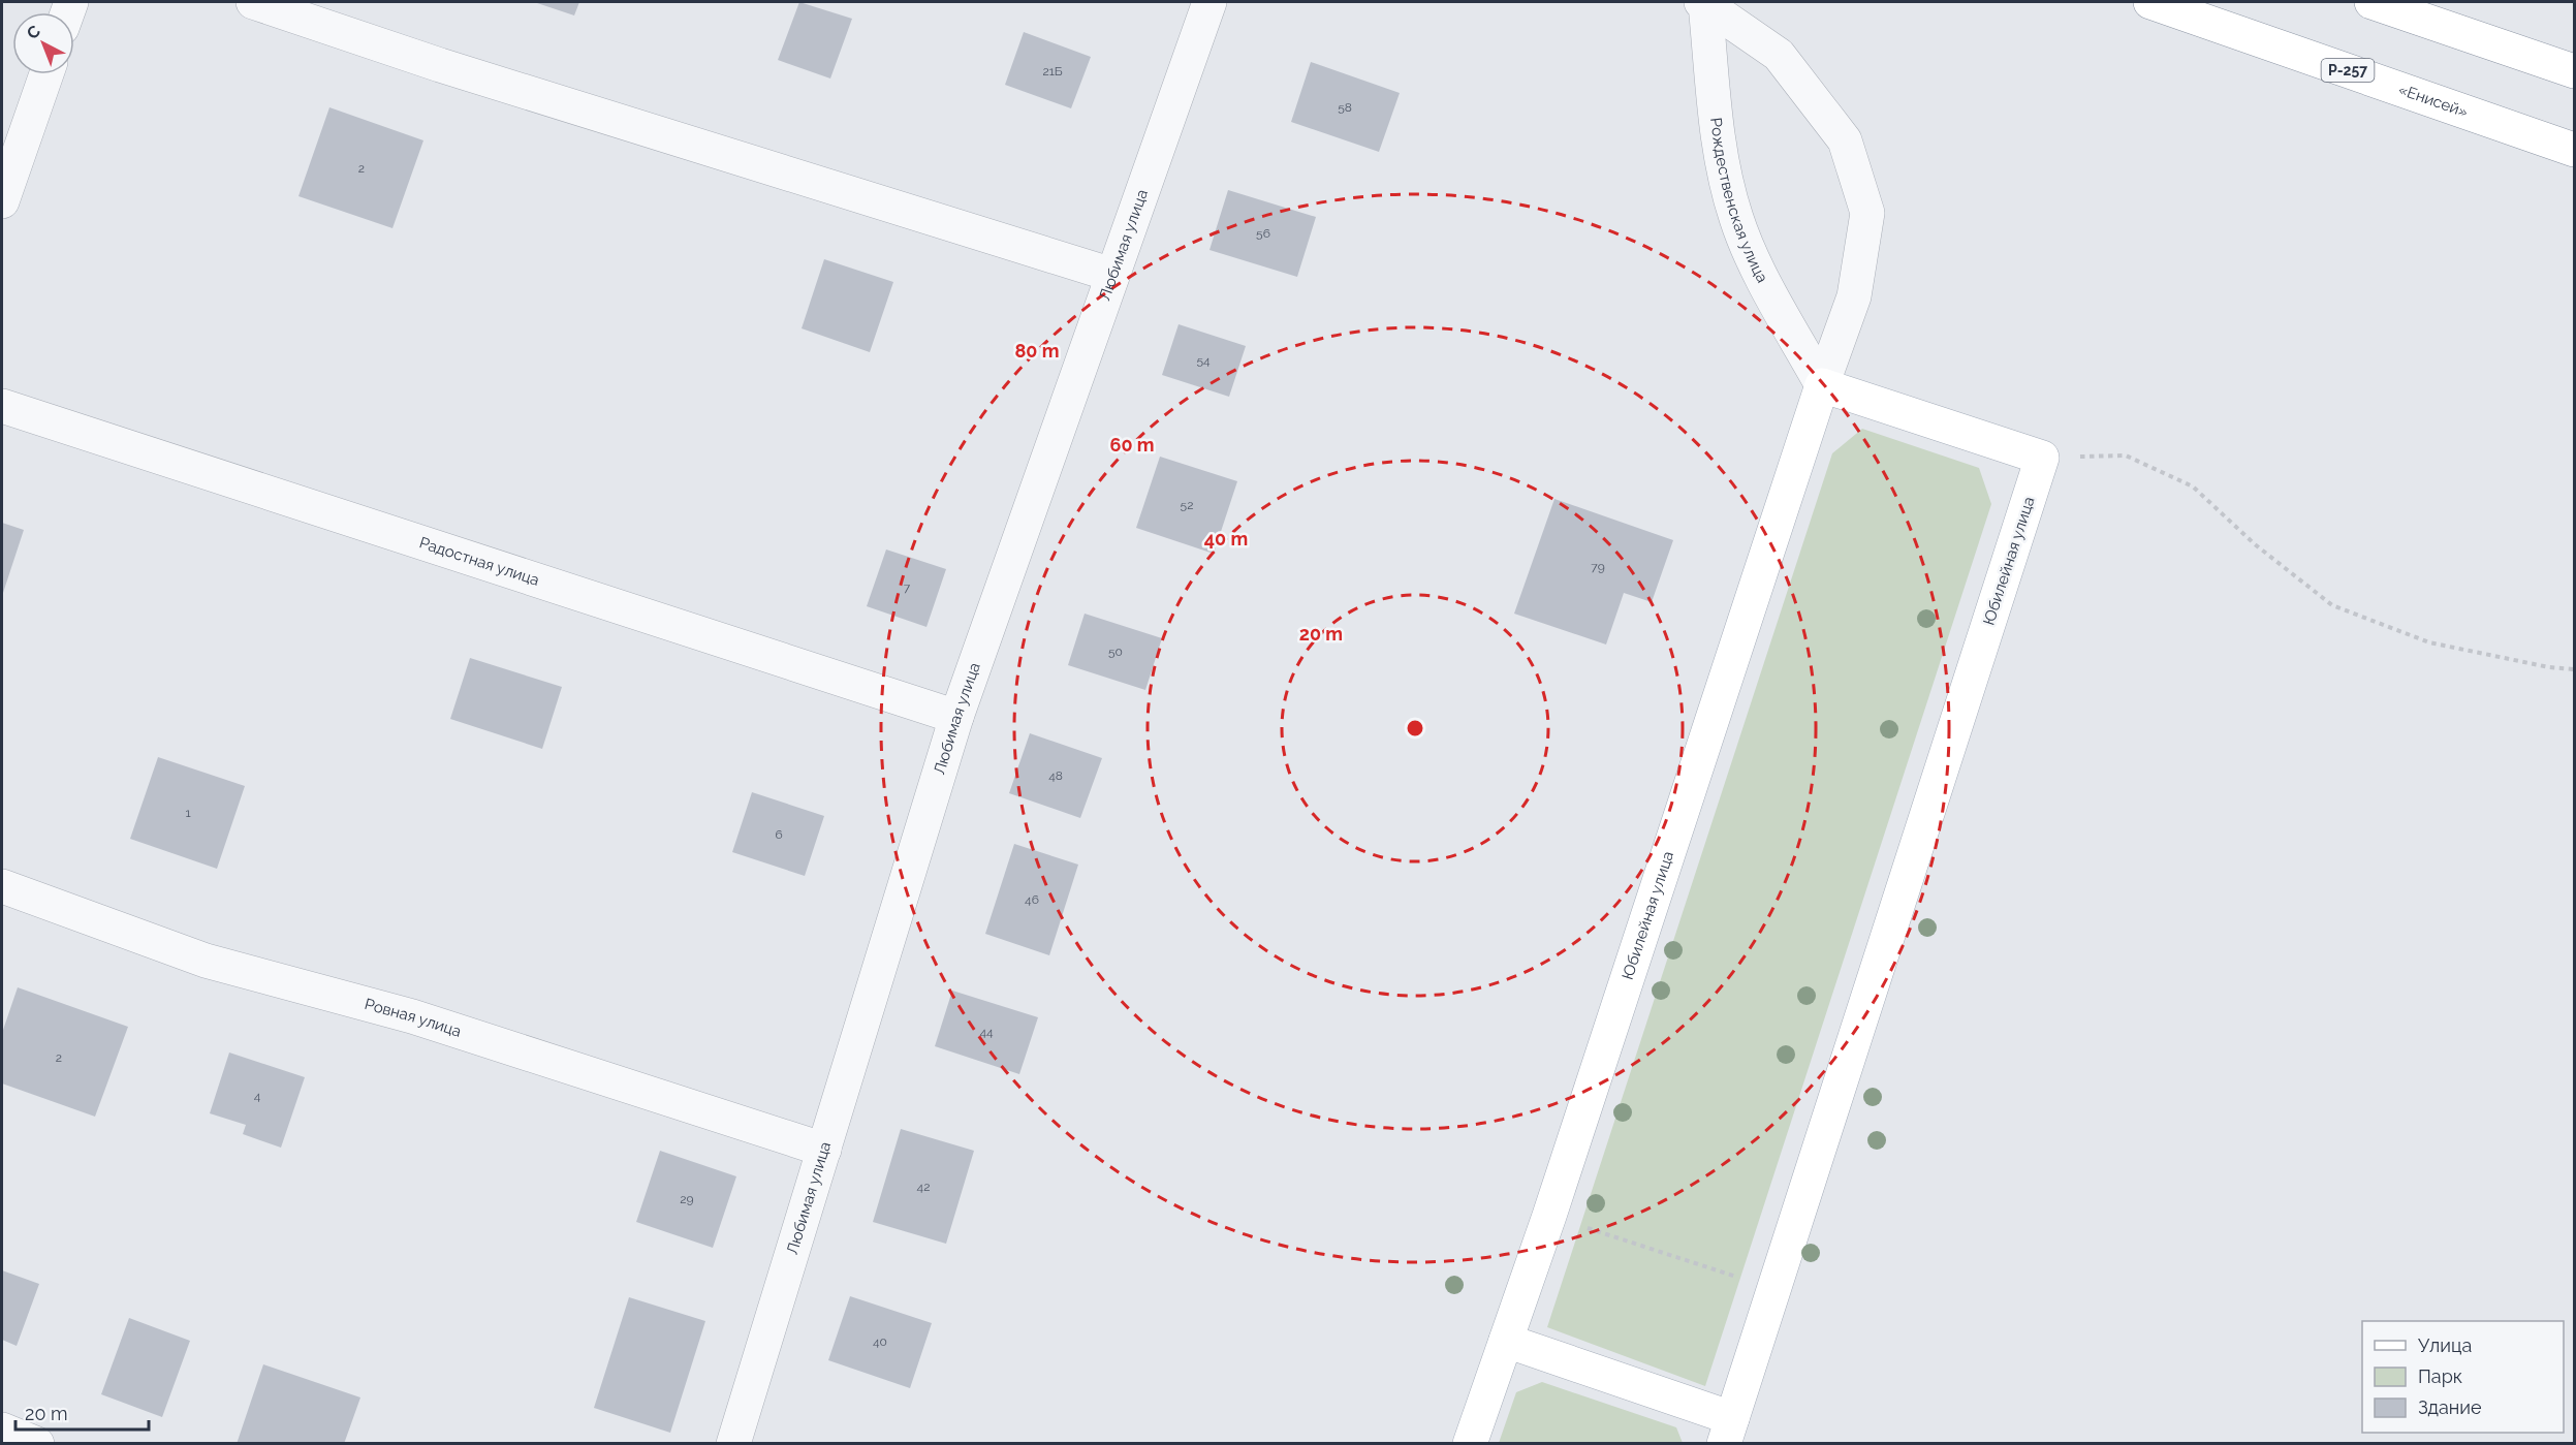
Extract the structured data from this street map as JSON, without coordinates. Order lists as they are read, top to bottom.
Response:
{
  "streets": {
    "main road": ["Р-257", "«Енисей»", "Юбилейная улица"],
    "street": [
      "Рождественская улица",
      "Любимая улица",
      "Радостная улица",
      "Ровная улица"
    ]
  },
  "crossings": [
    ["Рождественская улица", "Юбилейная улица"],
    ["Любимая улица", "Радостная улица"],
    ["Любимая улица", "Ровная улица"]
  ],
  "house_numbers": [
    "21Б",
    "58",
    "2",
    "56",
    "54",
    "52",
    "79",
    "7",
    "50",
    "48",
    "1",
    "6",
    "46",
    "44",
    "2",
    "4",
    "42",
    "29",
    "40"
  ],
  "legend": ["Улица", "Парк", "Здание"],
  "scale_bar": "20 m",
  "north": "top left",
  "rings": [
    "80 m",
    "60 m",
    "40 m",
    "20 m"
  ]
}
